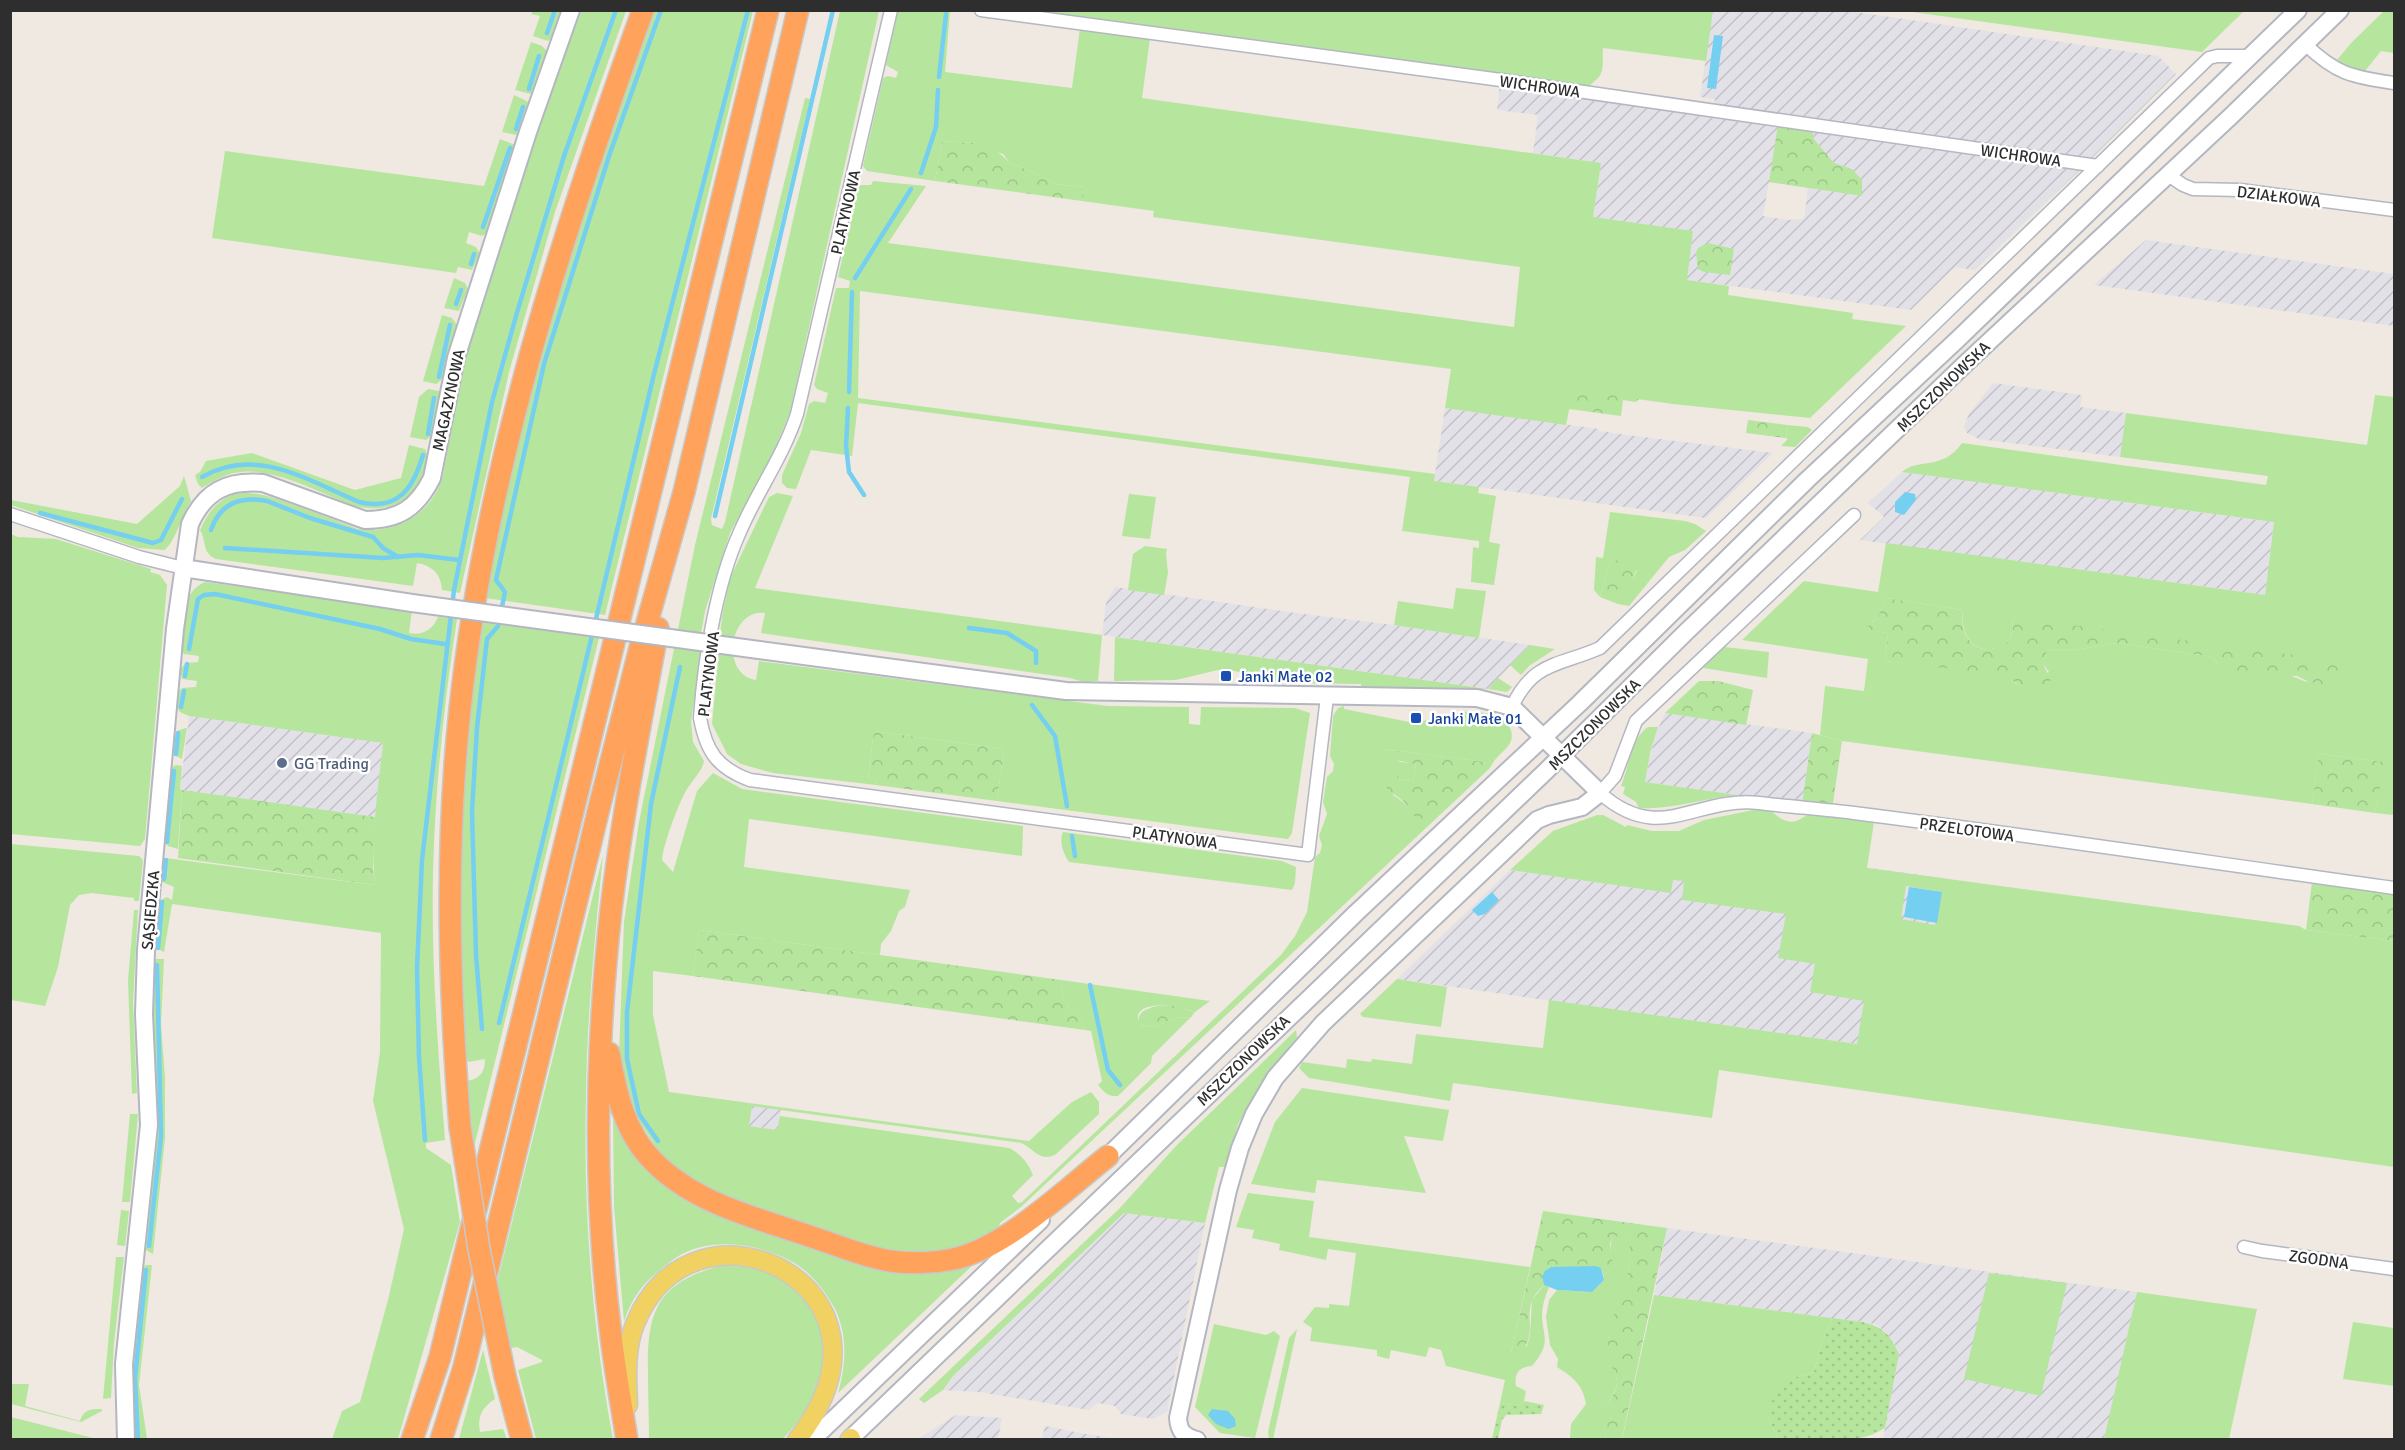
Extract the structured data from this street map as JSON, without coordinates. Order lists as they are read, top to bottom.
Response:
{
  "streets": {
    "main road": [
      "MSZCZONOWSKA",
      "MAGAZYNOWA",
      "PRZELOTOWA",
      "SĄSIEDZKA"
    ],
    "street": [
      "WICHROWA",
      "DZIAŁKOWA",
      "PLATYNOWA",
      "ZGODNA"
    ]
  },
  "crossings": [
    ["DZIAŁKOWA", "MSZCZONOWSKA"],
    ["MSZCZONOWSKA", "PRZELOTOWA"],
    ["MAGAZYNOWA", "SĄSIEDZKA"]
  ],
  "places": {
    "transit": ["Janki Małe 02", "Janki Małe 01"],
    "other": ["GG Trading"]
  }
}
